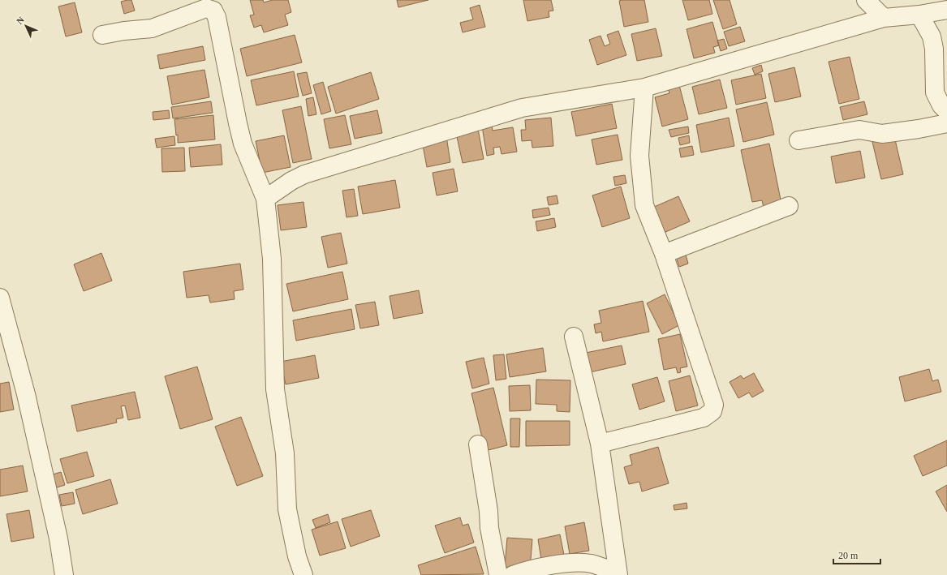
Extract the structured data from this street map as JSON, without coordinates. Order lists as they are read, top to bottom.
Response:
{
  "scale_bar": "20 m",
  "north": "top left"
}
